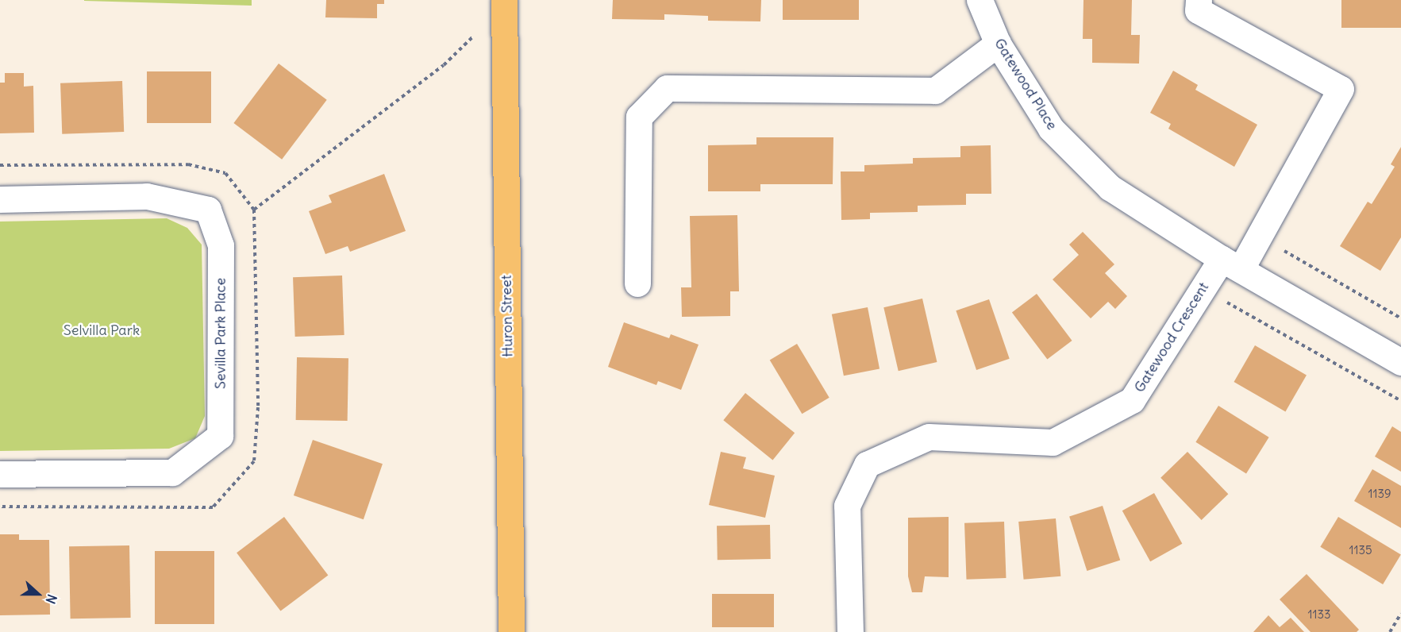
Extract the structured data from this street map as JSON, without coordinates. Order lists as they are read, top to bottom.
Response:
{
  "streets": {
    "main road": ["Huron Street"],
    "street": ["Gatewood Place", "Sevilla Park Place", "Gatewood Crescent"]
  },
  "crossings": [
    ["Gatewood Place", "Gatewood Crescent"]
  ],
  "parks": ["Selvilla Park"],
  "house_numbers": ["1139", "1135", "1133"],
  "north": "right"
}
